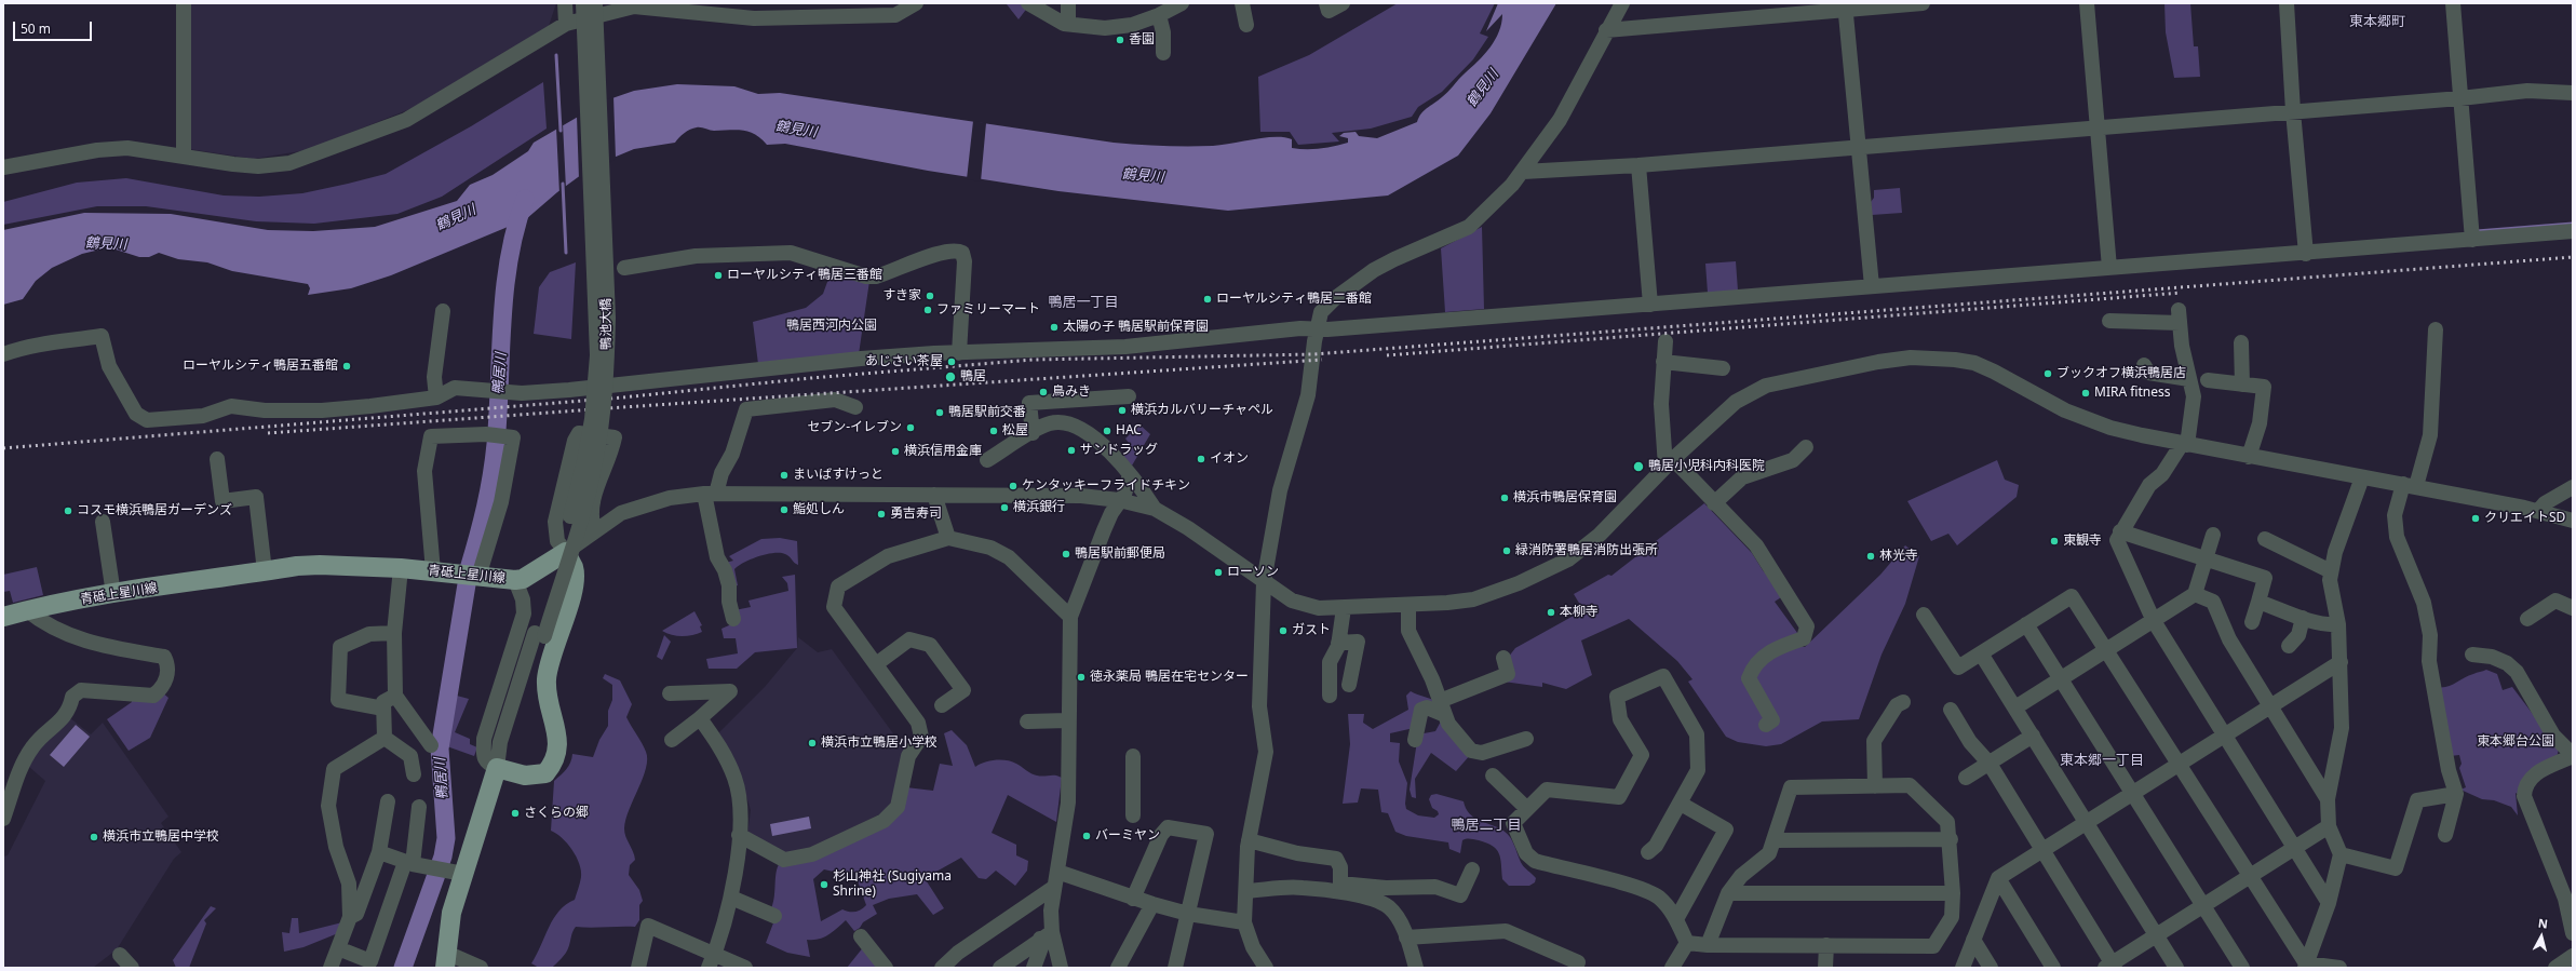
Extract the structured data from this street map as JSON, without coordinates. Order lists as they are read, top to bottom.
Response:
{
  "streets": {
    "main road": ["青砥上星川線"],
    "street": ["鴨池大橋"]
  },
  "districts": [
    "東本郷町",
    "鴨居一丁目",
    "東本郷一丁目",
    "鴨居二丁目"
  ],
  "water": ["鶴見川", "鴨居川"],
  "parks": ["鴨居西河内公園", "東本郷台公園"],
  "places": [
    "香園",
    "ローヤルシティ鴨居三番館",
    "すき家",
    "ローヤルシティ鴨居二番館",
    "ファミリーマート",
    "太陽の子 鴨居駅前保育園",
    "あじさい茶屋",
    "ローヤルシティ鴨居五番館",
    "ブックオフ横浜鴨居店",
    "鴨居",
    "鳥みき",
    "MIRA fitness",
    "横浜カルバリーチャペル",
    "鴨居駅前交番",
    "セブン-イレブン",
    "松屋",
    "HAC",
    "サンドラッグ",
    "横浜信用金庫",
    "イオン",
    "鴨居小児科内科医院",
    "まいばすけっと",
    "ケンタッキーフライドチキン",
    "横浜市鴨居保育園",
    "横浜銀行",
    "鮨処しん",
    "コスモ横浜鴨居ガーデンズ",
    "勇吉寿司",
    "クリエイトSD",
    "東観寺",
    "緑消防署鴨居消防出張所",
    "鴨居駅前郵便局",
    "林光寺",
    "ローソン",
    "本柳寺",
    "ガスト",
    "徳永薬局 鴨居在宅センター",
    "横浜市立鴨居小学校",
    "さくらの郷",
    "バーミヤン",
    "横浜市立鴨居中学校",
    "杉山神社 (Sugiyama Shrine)"
  ],
  "scale_bar": "50 m",
  "north": "top"
}
